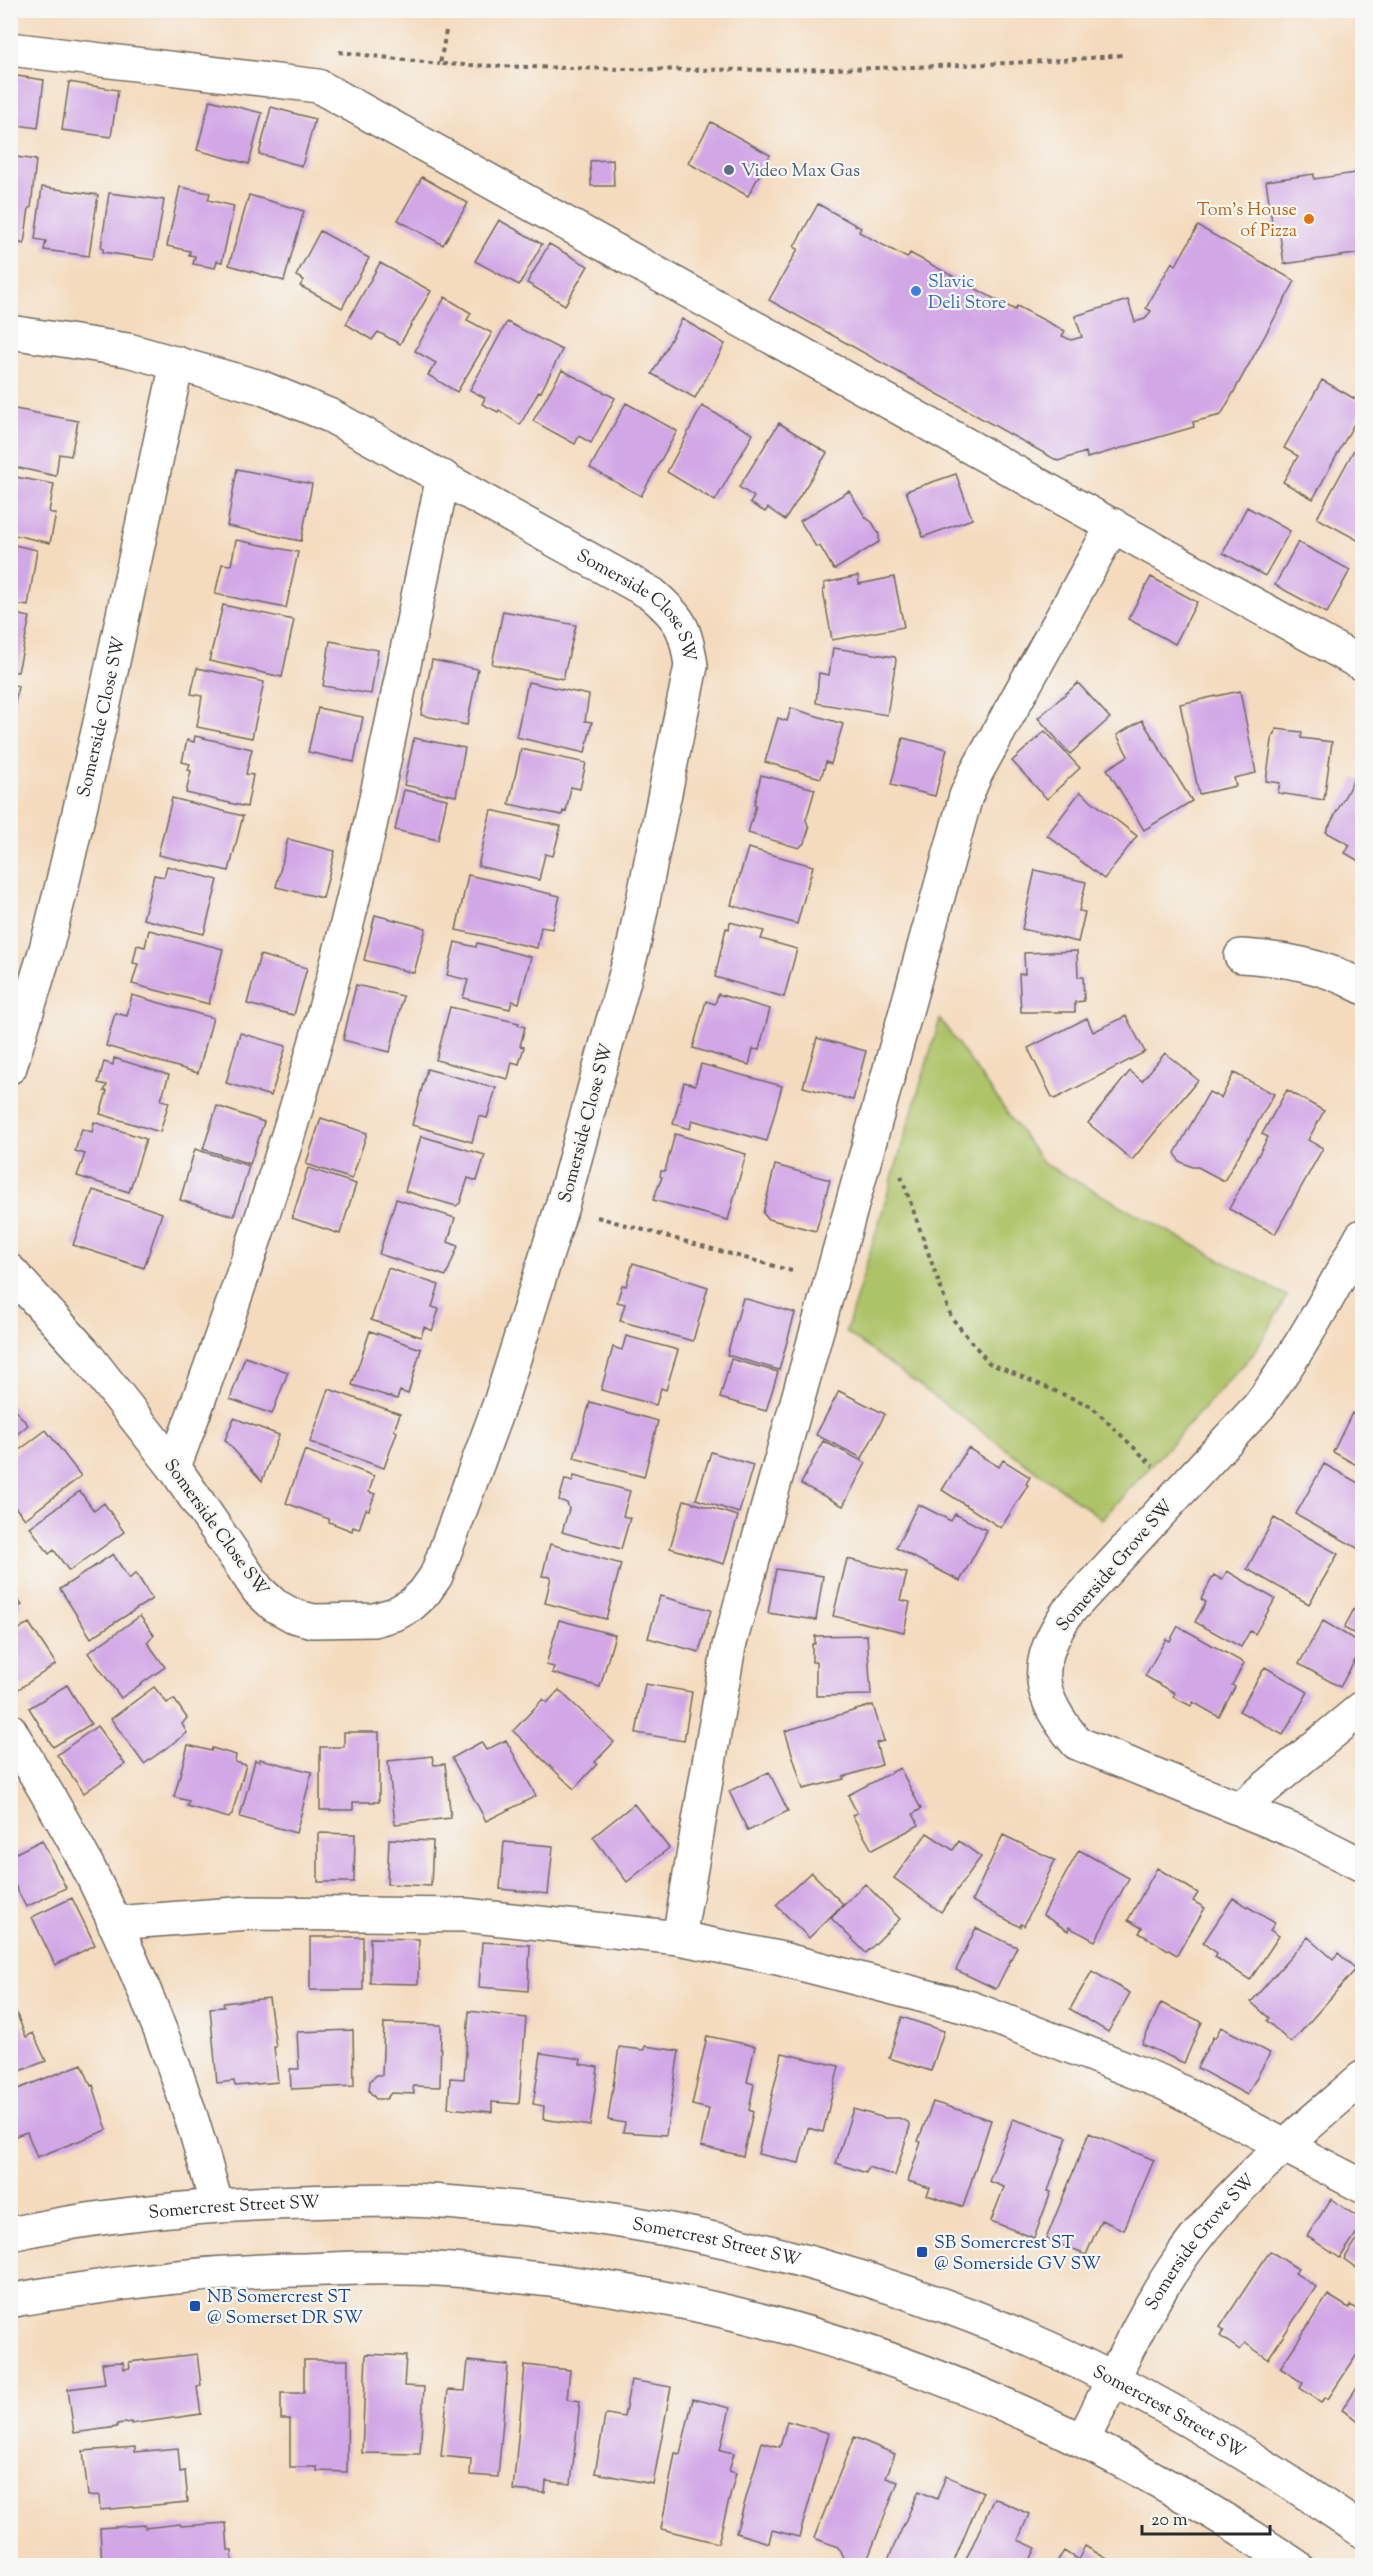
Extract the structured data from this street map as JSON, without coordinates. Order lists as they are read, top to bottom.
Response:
{
  "streets": {
    "street": ["Somerside Close SW", "Somerside Grove SW", "Somercrest Street SW"]
  },
  "crossings": [
    ["Somerside Grove SW", "Somercrest Street SW"]
  ],
  "places": {
    "other": ["Video Max Gas", "Tom's House of Pizza", "Slavic Deli Store"],
    "transit": ["SB Somercrest ST @ Somerside GV SW", "NB Somercrest ST @ Somerset DR SW"]
  },
  "scale_bar": "20 m"
}
